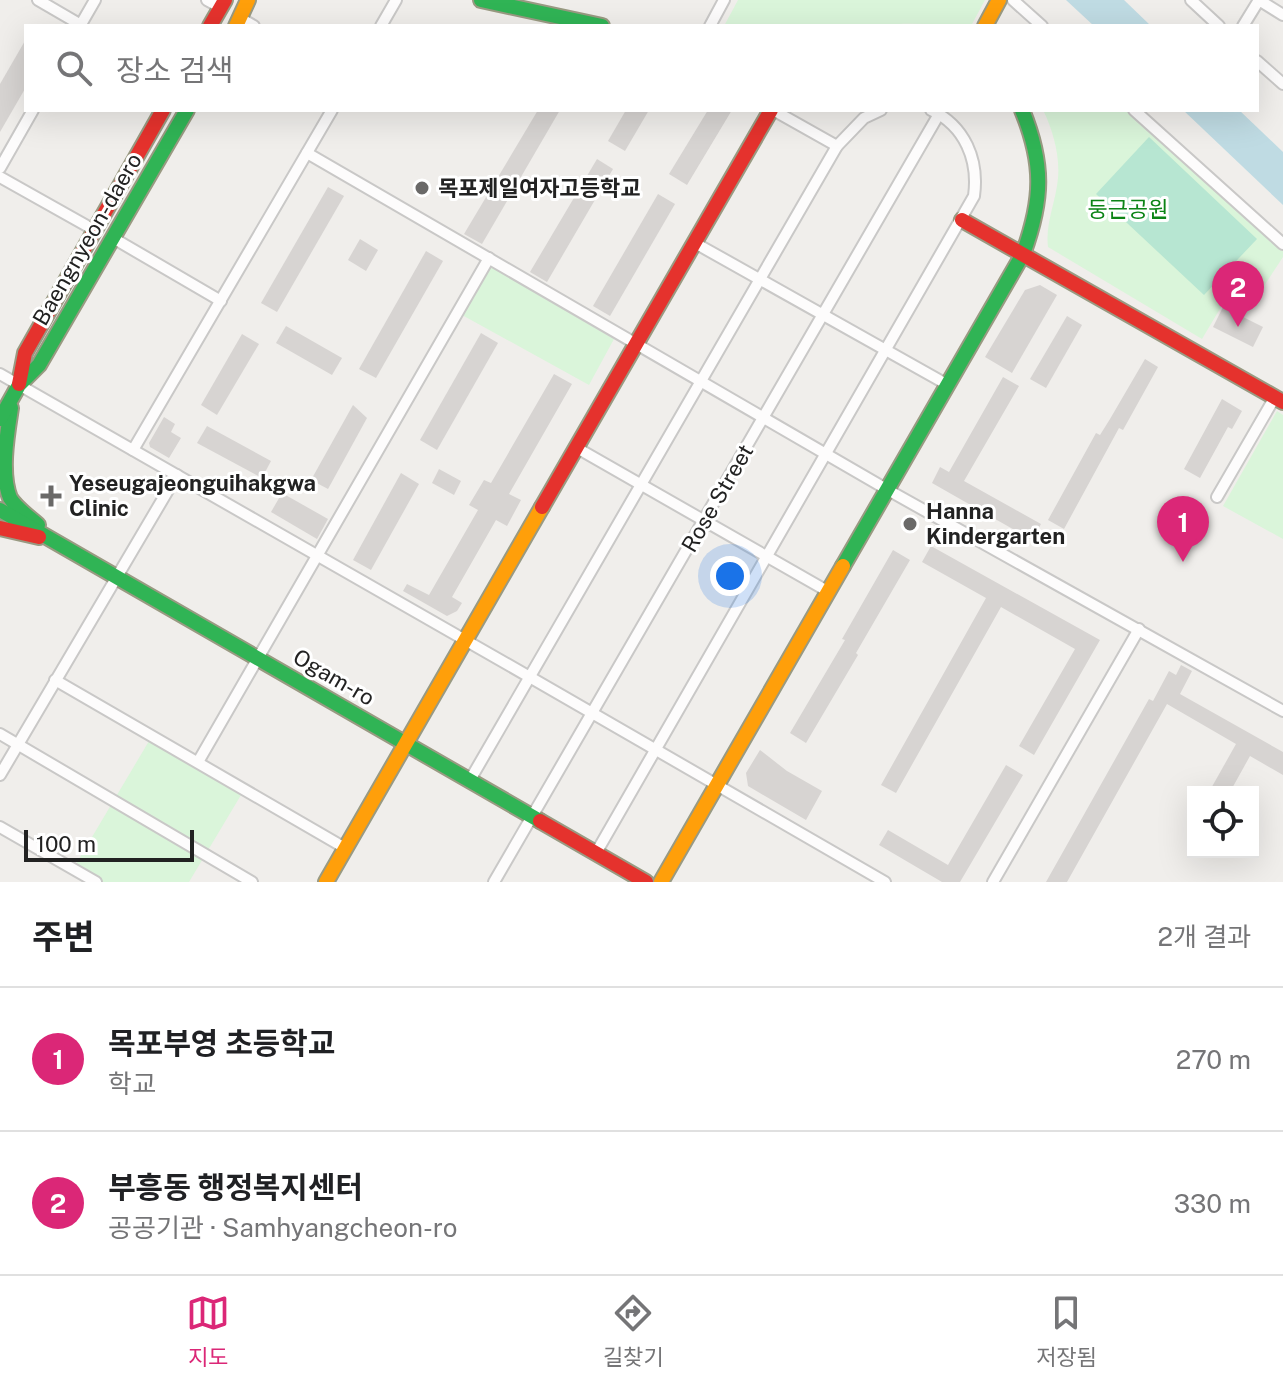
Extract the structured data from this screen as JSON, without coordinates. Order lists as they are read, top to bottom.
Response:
{
  "streets": {
    "street": ["Baengnyeon-daero", "Rose Street", "Ogam-ro"]
  },
  "crossings": [
    ["Rose Street", "Ogam-ro"]
  ],
  "parks": ["둥근공원"],
  "places": {
    "other": ["목포제일여자고등학교", "Hanna Kindergarten"],
    "health": ["Yeseugajeonguihakgwa Clinic"]
  },
  "scale_bar": "100 m",
  "page": {
    "search": "장소 검색",
    "pins": ["2", "1"],
    "scale": "100 m",
    "heading": ["주변", "2개 결과"],
    "list": [
      {
        "mark": "1",
        "name": "목포부영 초등학교",
        "note": "학교",
        "value": "270 m"
      },
      {
        "mark": "2",
        "name": "부흥동 행정복지센터",
        "note": "공공기관 · Samhyangcheon-ro",
        "value": "330 m"
      }
    ],
    "nav": ["지도", "길찾기", "저장됨"]
  }
}
